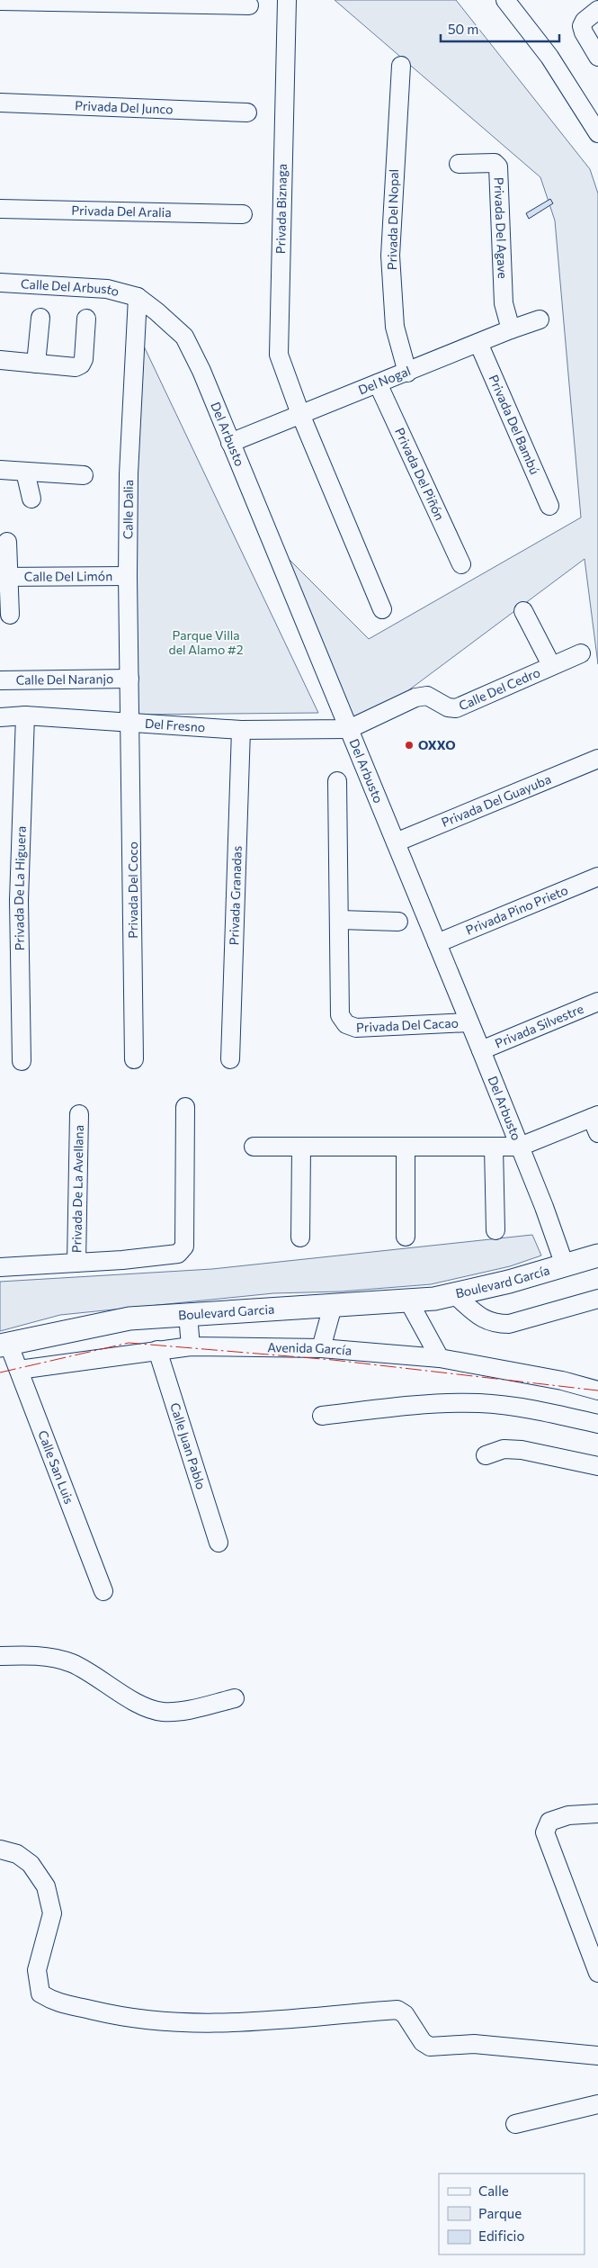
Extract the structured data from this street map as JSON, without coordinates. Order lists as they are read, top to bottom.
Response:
{
  "streets": {
    "main road": ["Boulevard García", "Boulevard Garcia"],
    "street": [
      "Privada Del Junco",
      "Privada Biznaga",
      "Privada Del Aralia",
      "Privada Del Nopal",
      "Privada Del Agave",
      "Calle Del Arbusto",
      "Del Nogal",
      "Privada Del Bambú",
      "Del Arbusto",
      "Privada Del Piñón",
      "Calle Dalia",
      "Calle Del Limón",
      "Calle Del Naranjo",
      "Calle Del Cedro",
      "Del Fresno",
      "Privada Del Guayuba",
      "Privada De La Higuera",
      "Privada Del Coco",
      "Privada Granadas",
      "Privada Pino Prieto",
      "Privada Del Cacao",
      "Privada Silvestre",
      "Privada De La Avellana",
      "Avenida García",
      "Calle Juan Pablo",
      "Calle San Luis"
    ]
  },
  "crossings": [
    ["Privada Biznaga", "Del Nogal"],
    ["Privada Del Nopal", "Del Nogal"],
    ["Privada Del Agave", "Del Nogal"],
    ["Calle Del Arbusto", "Del Arbusto"],
    ["Calle Del Arbusto", "Calle Dalia"],
    ["Del Nogal", "Privada Del Bambú"],
    ["Del Nogal", "Del Arbusto"],
    ["Del Nogal", "Privada Del Piñón"],
    ["Del Arbusto", "Calle Dalia"],
    ["Del Arbusto", "Calle Del Cedro"],
    ["Del Arbusto", "Del Fresno"],
    ["Del Arbusto", "Privada Del Guayuba"],
    ["Del Arbusto", "Privada Pino Prieto"],
    ["Del Arbusto", "Privada Del Cacao"],
    ["Del Arbusto", "Privada Silvestre"],
    ["Del Arbusto", "Boulevard García"],
    ["Calle Dalia", "Calle Del Limón"],
    ["Calle Dalia", "Calle Del Naranjo"],
    ["Calle Dalia", "Del Fresno"],
    ["Calle Dalia", "Privada Del Coco"],
    ["Calle Del Cedro", "Del Fresno"],
    ["Del Fresno", "Privada De La Higuera"],
    ["Del Fresno", "Privada Del Coco"],
    ["Del Fresno", "Privada Granadas"],
    ["Boulevard García", "Boulevard Garcia"],
    ["Boulevard Garcia", "Calle San Luis"],
    ["Avenida García", "Calle Juan Pablo"],
    ["Avenida García", "Calle San Luis"]
  ],
  "parks": ["Parque Villa del Alamo #2"],
  "places": ["OXXO"],
  "legend": ["Calle", "Parque", "Edificio"],
  "scale_bar": "50 m"
}
